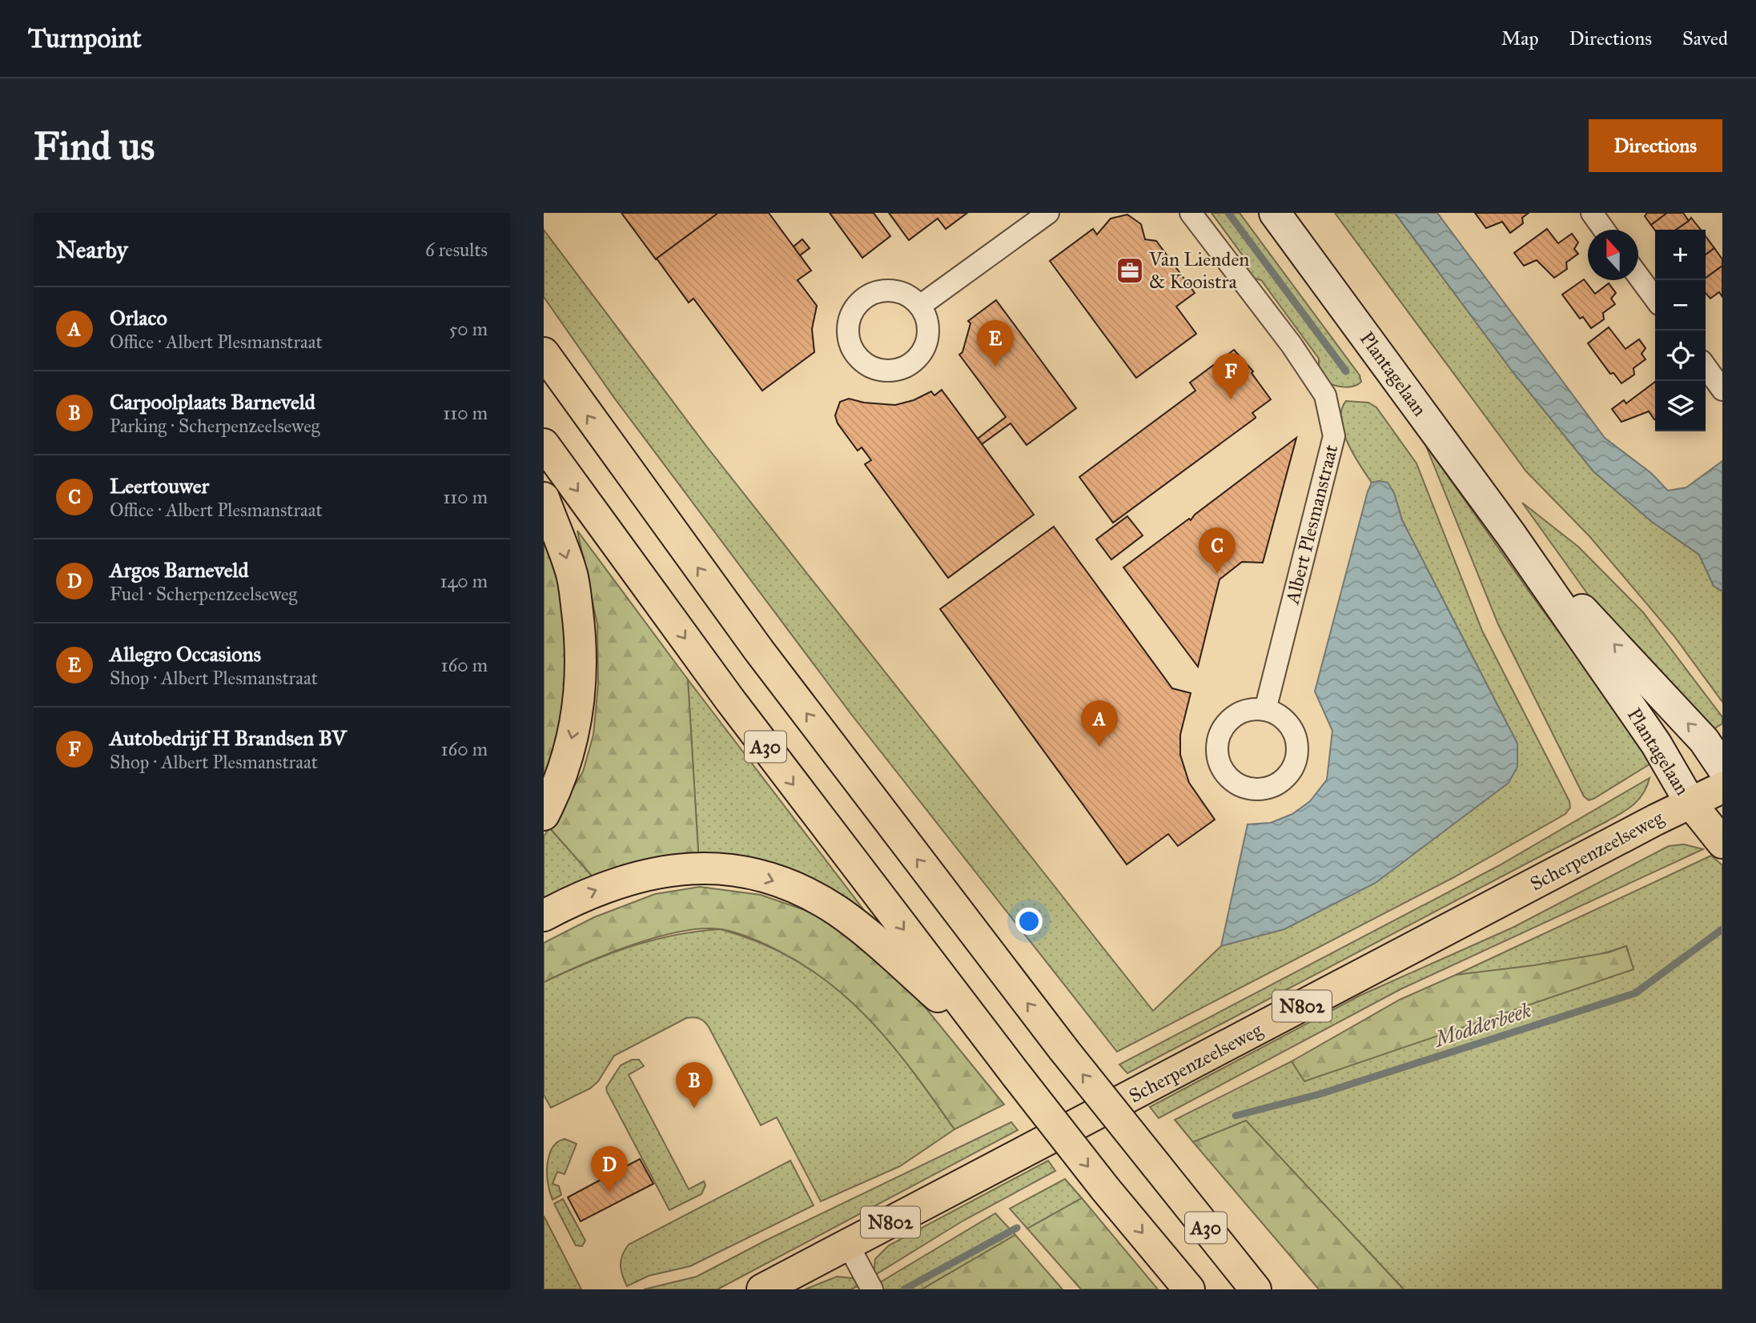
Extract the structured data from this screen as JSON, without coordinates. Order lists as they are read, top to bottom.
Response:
{
  "streets": {
    "main road": [
      "Plantagelaan",
      "A30",
      "Scherpenzeelseweg",
      "N802"
    ],
    "street": ["Albert Plesmanstraat"]
  },
  "crossings": [
    ["Plantagelaan", "Scherpenzeelseweg"]
  ],
  "water": ["Modderbeek"],
  "places": {
    "office": ["Van Lienden & Kooistra"]
  },
  "north": "top",
  "page": {
    "header": "Turnpoint",
    "nav": ["Map", "Directions", "Saved"],
    "buttons": "Directions",
    "title": "Find us",
    "heading": ["Nearby", "6 results"],
    "map_buttons": ["+", "−"],
    "list": [
      {
        "mark": "A",
        "name": "Orlaco",
        "note": "Office · Albert Plesmanstraat",
        "value": "50 m"
      },
      {
        "mark": "B",
        "name": "Carpoolplaats Barneveld",
        "note": "Parking · Scherpenzeelseweg",
        "value": "110 m"
      },
      {
        "mark": "C",
        "name": "Leertouwer",
        "note": "Office · Albert Plesmanstraat",
        "value": "110 m"
      },
      {
        "mark": "D",
        "name": "Argos Barneveld",
        "note": "Fuel · Scherpenzeelseweg",
        "value": "140 m"
      },
      {
        "mark": "E",
        "name": "Allegro Occasions",
        "note": "Shop · Albert Plesmanstraat",
        "value": "160 m"
      },
      {
        "mark": "F",
        "name": "Autobedrijf H Brandsen BV",
        "note": "Shop · Albert Plesmanstraat",
        "value": "160 m"
      }
    ],
    "pins": [
      "E",
      "F",
      "C",
      "A",
      "B",
      "D"
    ]
  }
}
